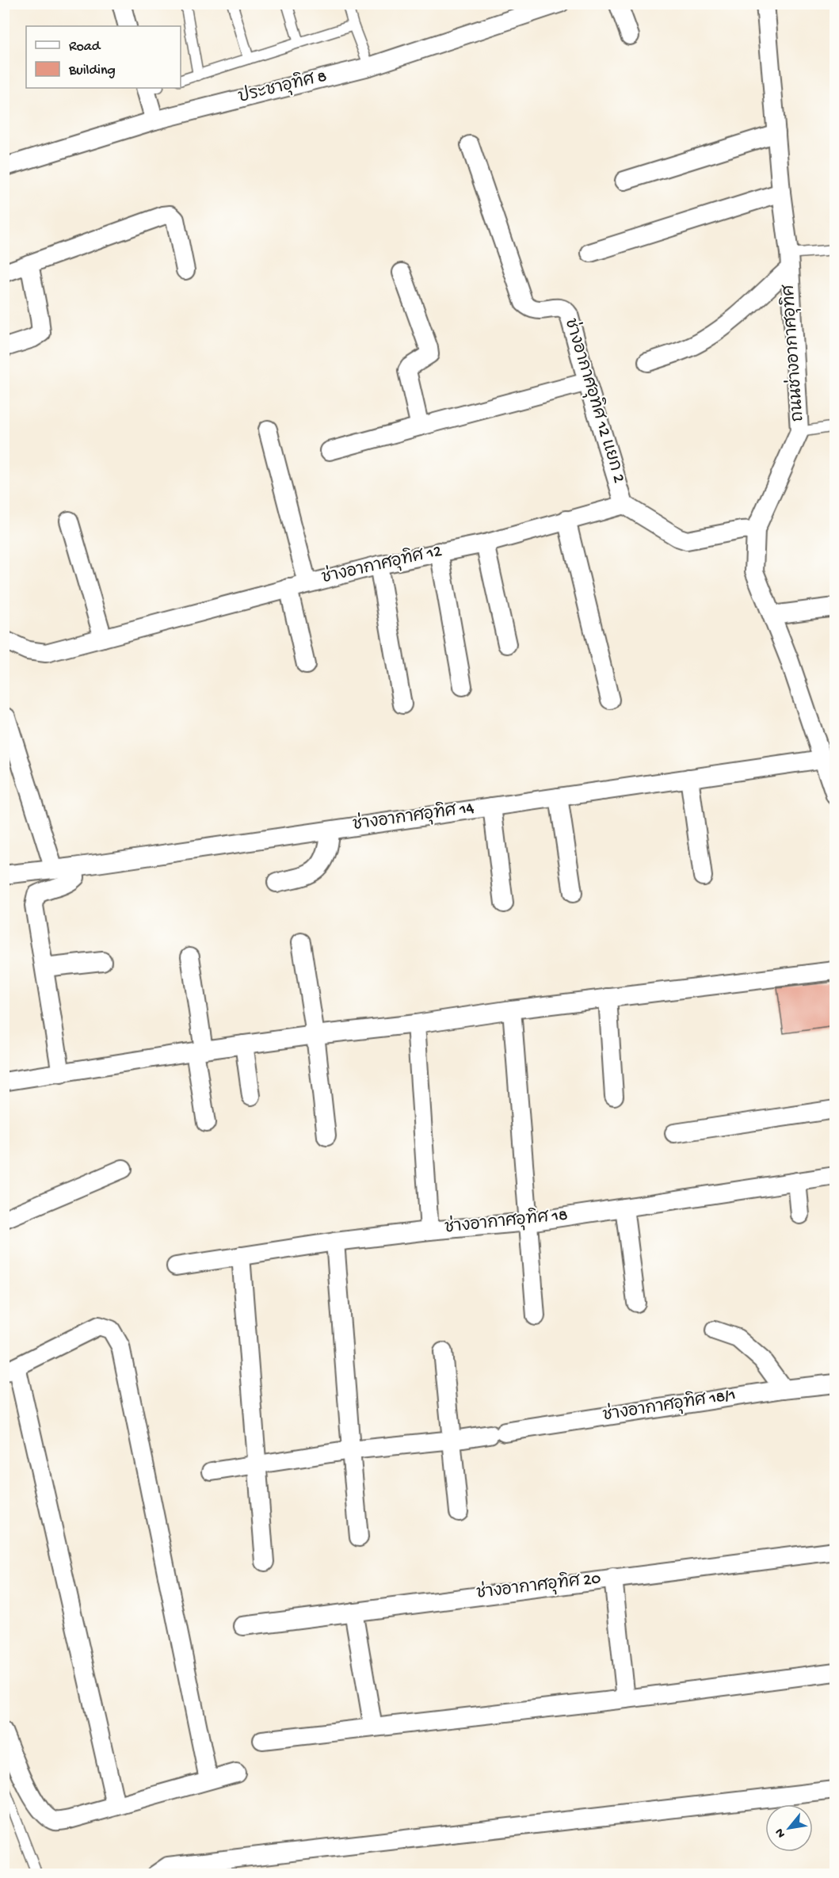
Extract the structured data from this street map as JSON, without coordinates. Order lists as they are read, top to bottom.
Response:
{
  "streets": {
    "street": [
      "ประชาอุทิศ 8",
      "ถนนช่างอากาศอุทิศ",
      "ช่างอากาศอุทิศ 12 แยก 2",
      "ช่างอากาศอุทิศ 12",
      "ช่างอากาศอุทิศ 14",
      "ช่างอากาศอุทิศ 18",
      "ช่างอากาศอุทิศ 18/1",
      "ช่างอากาศอุทิศ 20"
    ]
  },
  "crossings": [
    ["ถนนช่างอากาศอุทิศ", "ช่างอากาศอุทิศ 14"],
    ["ช่างอากาศอุทิศ 12 แยก 2", "ช่างอากาศอุทิศ 12"]
  ],
  "legend": ["Road", "Building"],
  "north": "bottom left"
}
